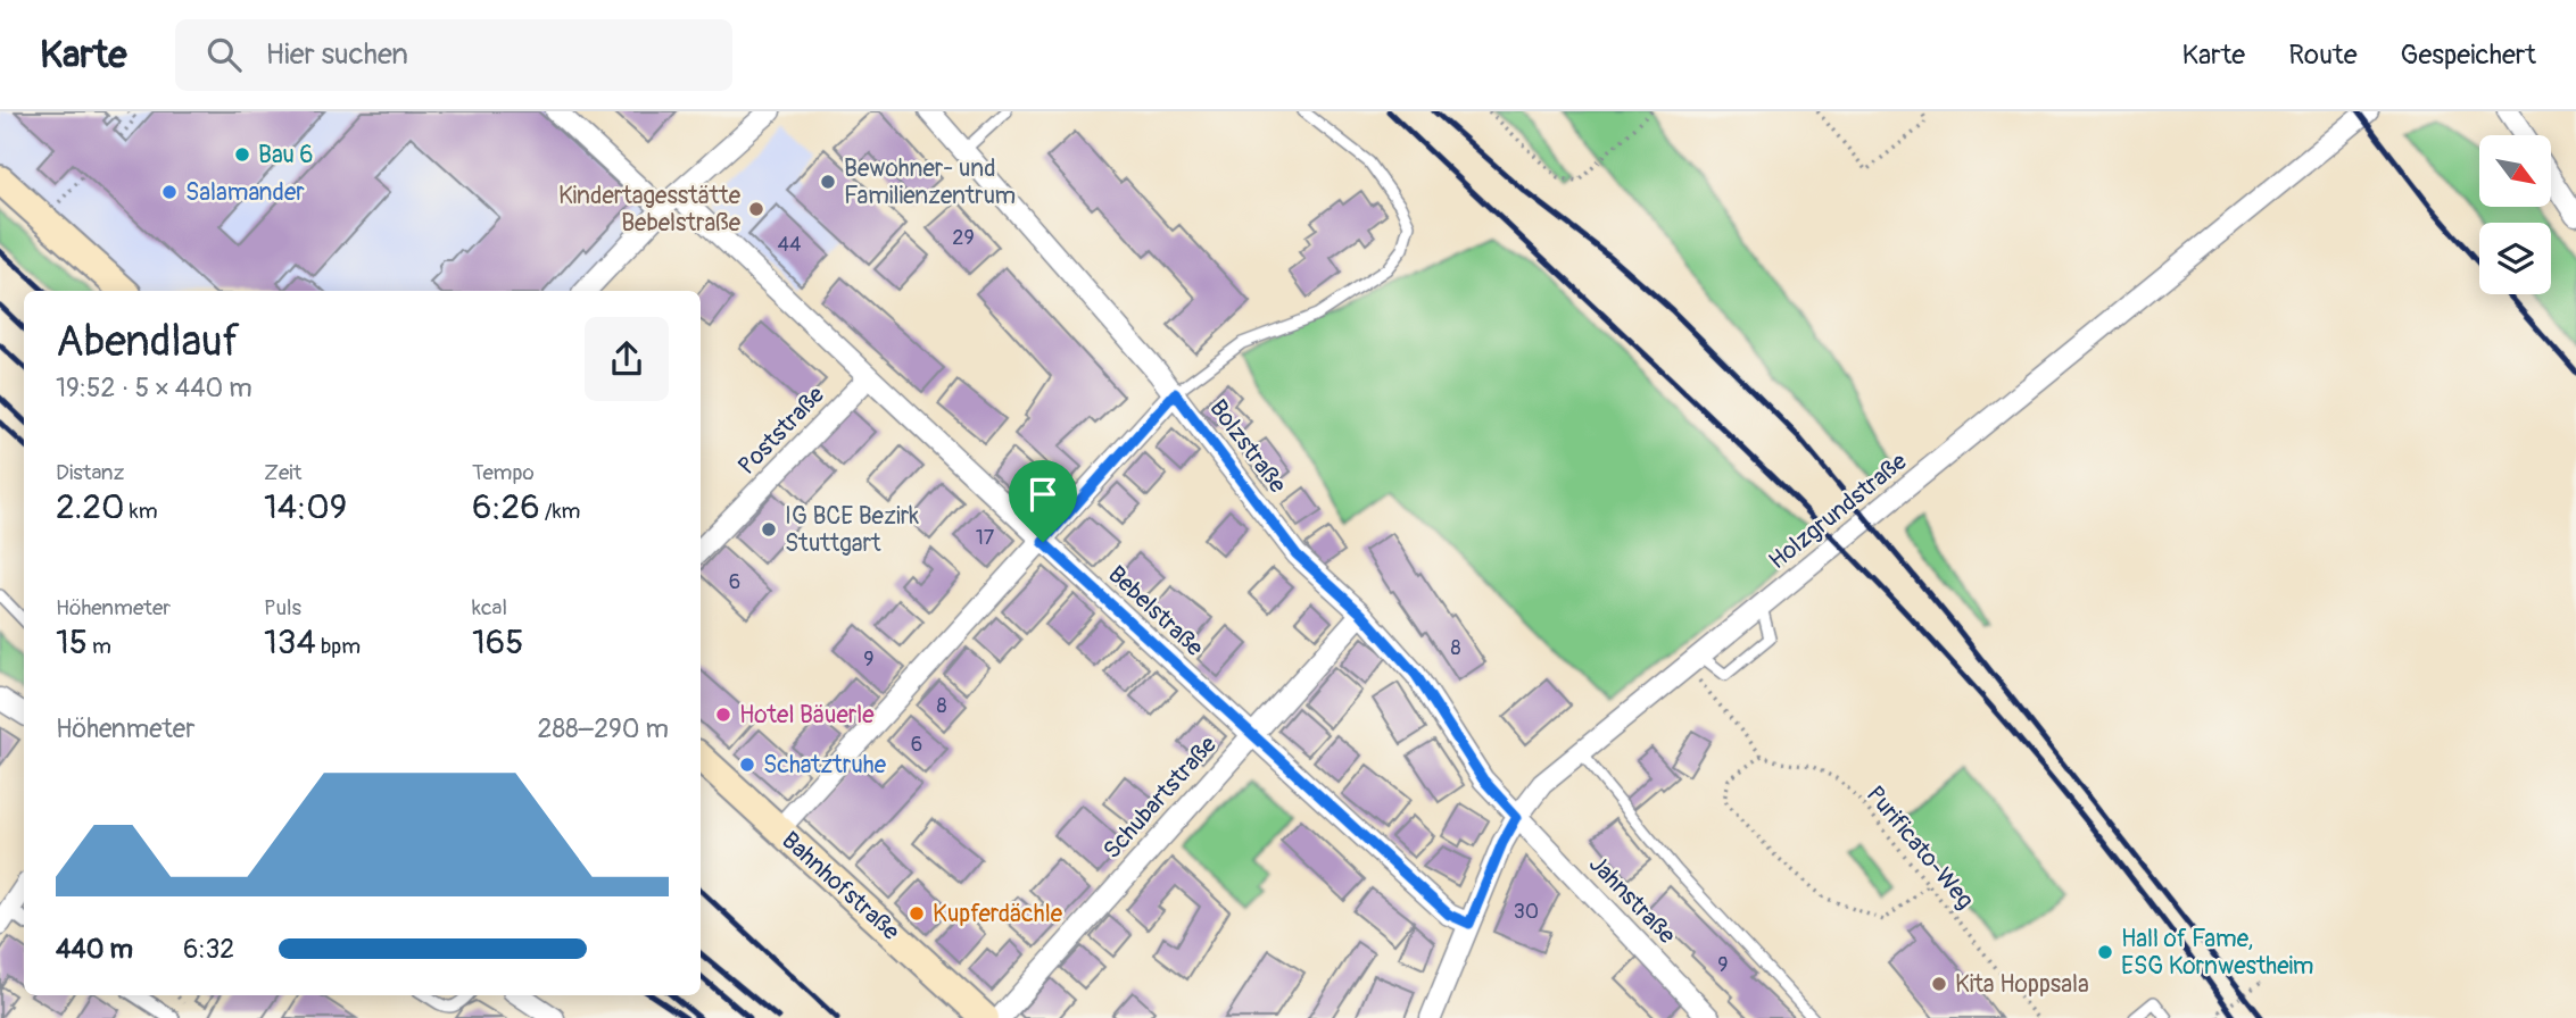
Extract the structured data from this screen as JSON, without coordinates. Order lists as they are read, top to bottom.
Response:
{
  "streets": {
    "main road": ["Bahnhofstraße"],
    "street": [
      "Poststraße",
      "Bolzstraße",
      "Holzgrundstraße",
      "Bebelstraße",
      "Schubartstraße",
      "Jahnstraße"
    ],
    "path": ["Purificato-Weg"]
  },
  "crossings": [
    ["Poststraße", "Bebelstraße"],
    ["Bolzstraße", "Holzgrundstraße"],
    ["Bolzstraße", "Schubartstraße"],
    ["Bolzstraße", "Jahnstraße"],
    ["Holzgrundstraße", "Bebelstraße"],
    ["Holzgrundstraße", "Jahnstraße"],
    ["Bebelstraße", "Schubartstraße"]
  ],
  "places": [
    "Bau 6",
    "Bewohner- und Familienzentrum",
    "Salamander",
    "Kindertagesstätte Bebelstraße",
    "IG BCE Bezirk Stuttgart",
    "Hotel Bäuerle",
    "Schatztruhe",
    "Kupferdächle",
    "Hall of Fame, ESG Kornwestheim",
    "Kita Hoppsala"
  ],
  "house_numbers": [
    "29",
    "44",
    "17",
    "6",
    "8",
    "9",
    "8",
    "6",
    "30",
    "9"
  ],
  "north": "bottom right",
  "page": {
    "header": "Karte",
    "search": "Hier suchen",
    "nav": ["Karte", "Route", "Gespeichert"],
    "heading": ["Abendlauf", "19:52 · 5 × 440 m"],
    "stats": [
      ["Distanz", "2.20 km"],
      ["Zeit", "14:09"],
      ["Tempo", "6:26 /km"],
      ["Höhenmeter", "15 m"],
      ["Puls", "134 bpm"],
      ["kcal", "165"]
    ],
    "chart": ["Höhenmeter", "288–290 m"],
    "list": [
      {
        "name": "440 m",
        "note": "6:32"
      }
    ]
  }
}
